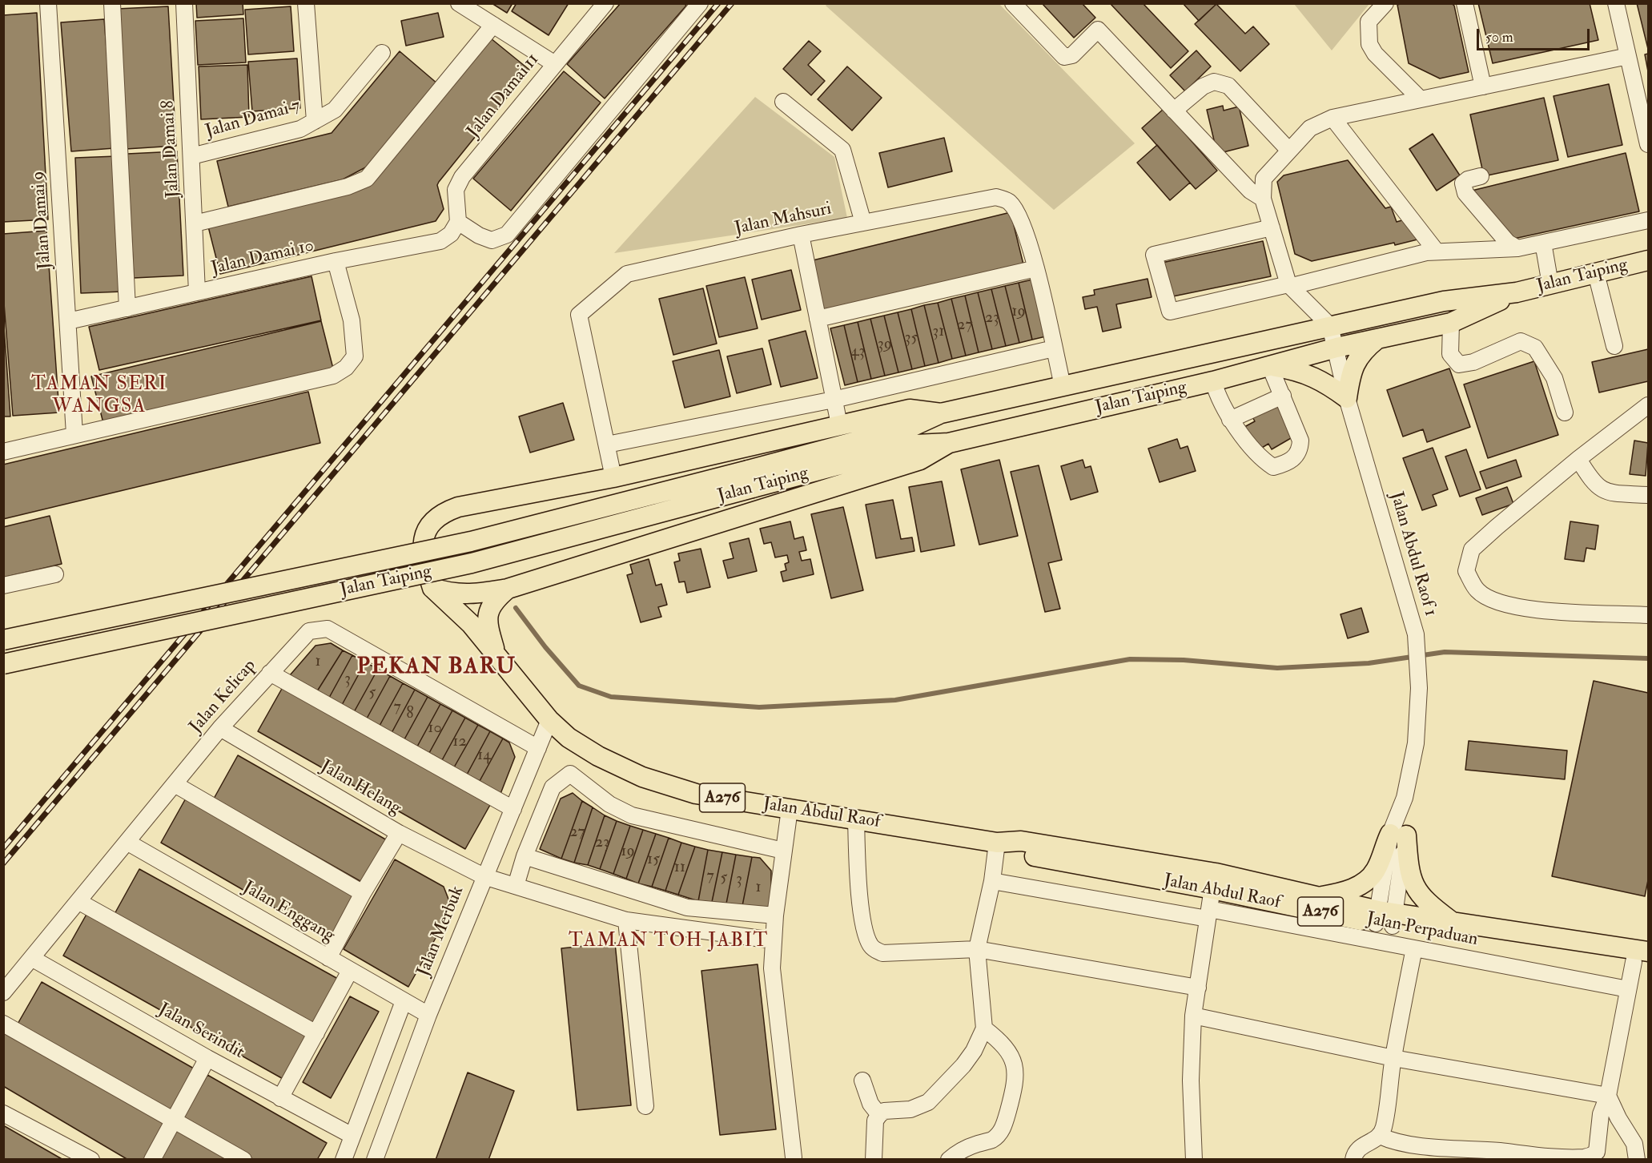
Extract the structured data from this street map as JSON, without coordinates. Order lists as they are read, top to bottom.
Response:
{
  "streets": {
    "main road": ["Jalan Taiping", "A276", "Jalan Abdul Raof"],
    "street": [
      "Jalan Damai 11",
      "Jalan Damai 7",
      "Jalan Damai 8",
      "Jalan Mahsuri",
      "Jalan Damai 9",
      "Jalan Damai 10",
      "Jalan Abdul Raof 1",
      "Jalan Kelicap",
      "Jalan Helang",
      "Jalan Enggang",
      "Jalan Perpaduan",
      "Jalan Merbuk",
      "Jalan Serindit"
    ]
  },
  "crossings": [
    ["Jalan Damai 11", "Jalan Damai 10"],
    ["Jalan Damai 7", "Jalan Damai 8"],
    ["Jalan Damai 8", "Jalan Damai 10"],
    ["Jalan Damai 9", "Jalan Damai 10"],
    ["Jalan Taiping", "Jalan Abdul Raof 1"],
    ["Jalan Abdul Raof 1", "Jalan Abdul Raof"],
    ["Jalan Kelicap", "Jalan Helang"],
    ["Jalan Kelicap", "Jalan Enggang"],
    ["Jalan Kelicap", "Jalan Merbuk"],
    ["Jalan Kelicap", "Jalan Serindit"],
    ["Jalan Helang", "Jalan Merbuk"],
    ["Jalan Abdul Raof", "Jalan Merbuk"],
    ["Jalan Enggang", "Jalan Merbuk"]
  ],
  "districts": ["TAMAN SERI WANGSA", "PEKAN BARU", "TAMAN TOH JABIT"],
  "house_numbers": [
    "19",
    "23",
    "27",
    "31",
    "35",
    "39",
    "43",
    "1",
    "3",
    "5",
    "7",
    "8",
    "10",
    "12",
    "14",
    "27",
    "23",
    "19",
    "15",
    "11",
    "7",
    "5",
    "3",
    "1"
  ],
  "scale_bar": "50 m"
}
